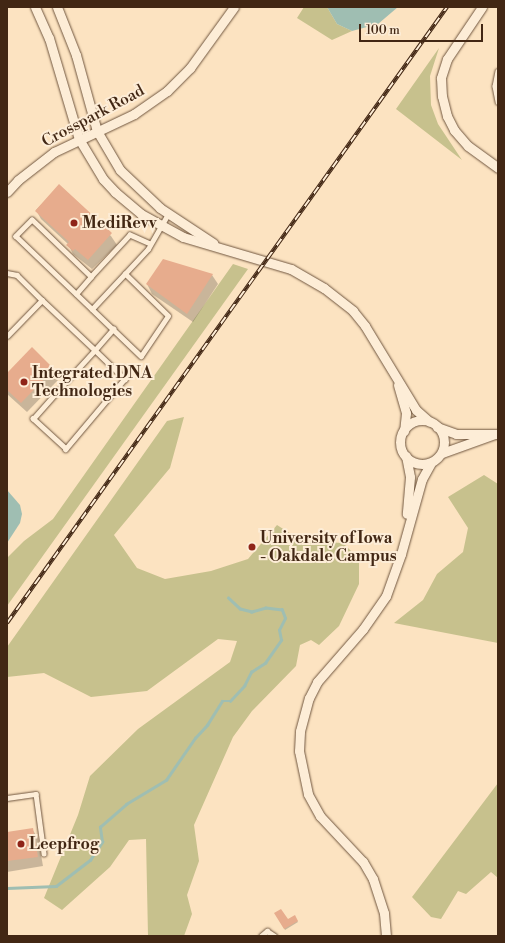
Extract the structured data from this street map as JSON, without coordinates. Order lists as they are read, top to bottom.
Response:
{
  "streets": {
    "street": ["Crosspark Road"]
  },
  "places": [
    "MediRevv",
    "Integrated DNA Technologies",
    "University of Iowa - Oakdale Campus",
    "Leepfrog"
  ],
  "scale_bar": "100 m"
}
